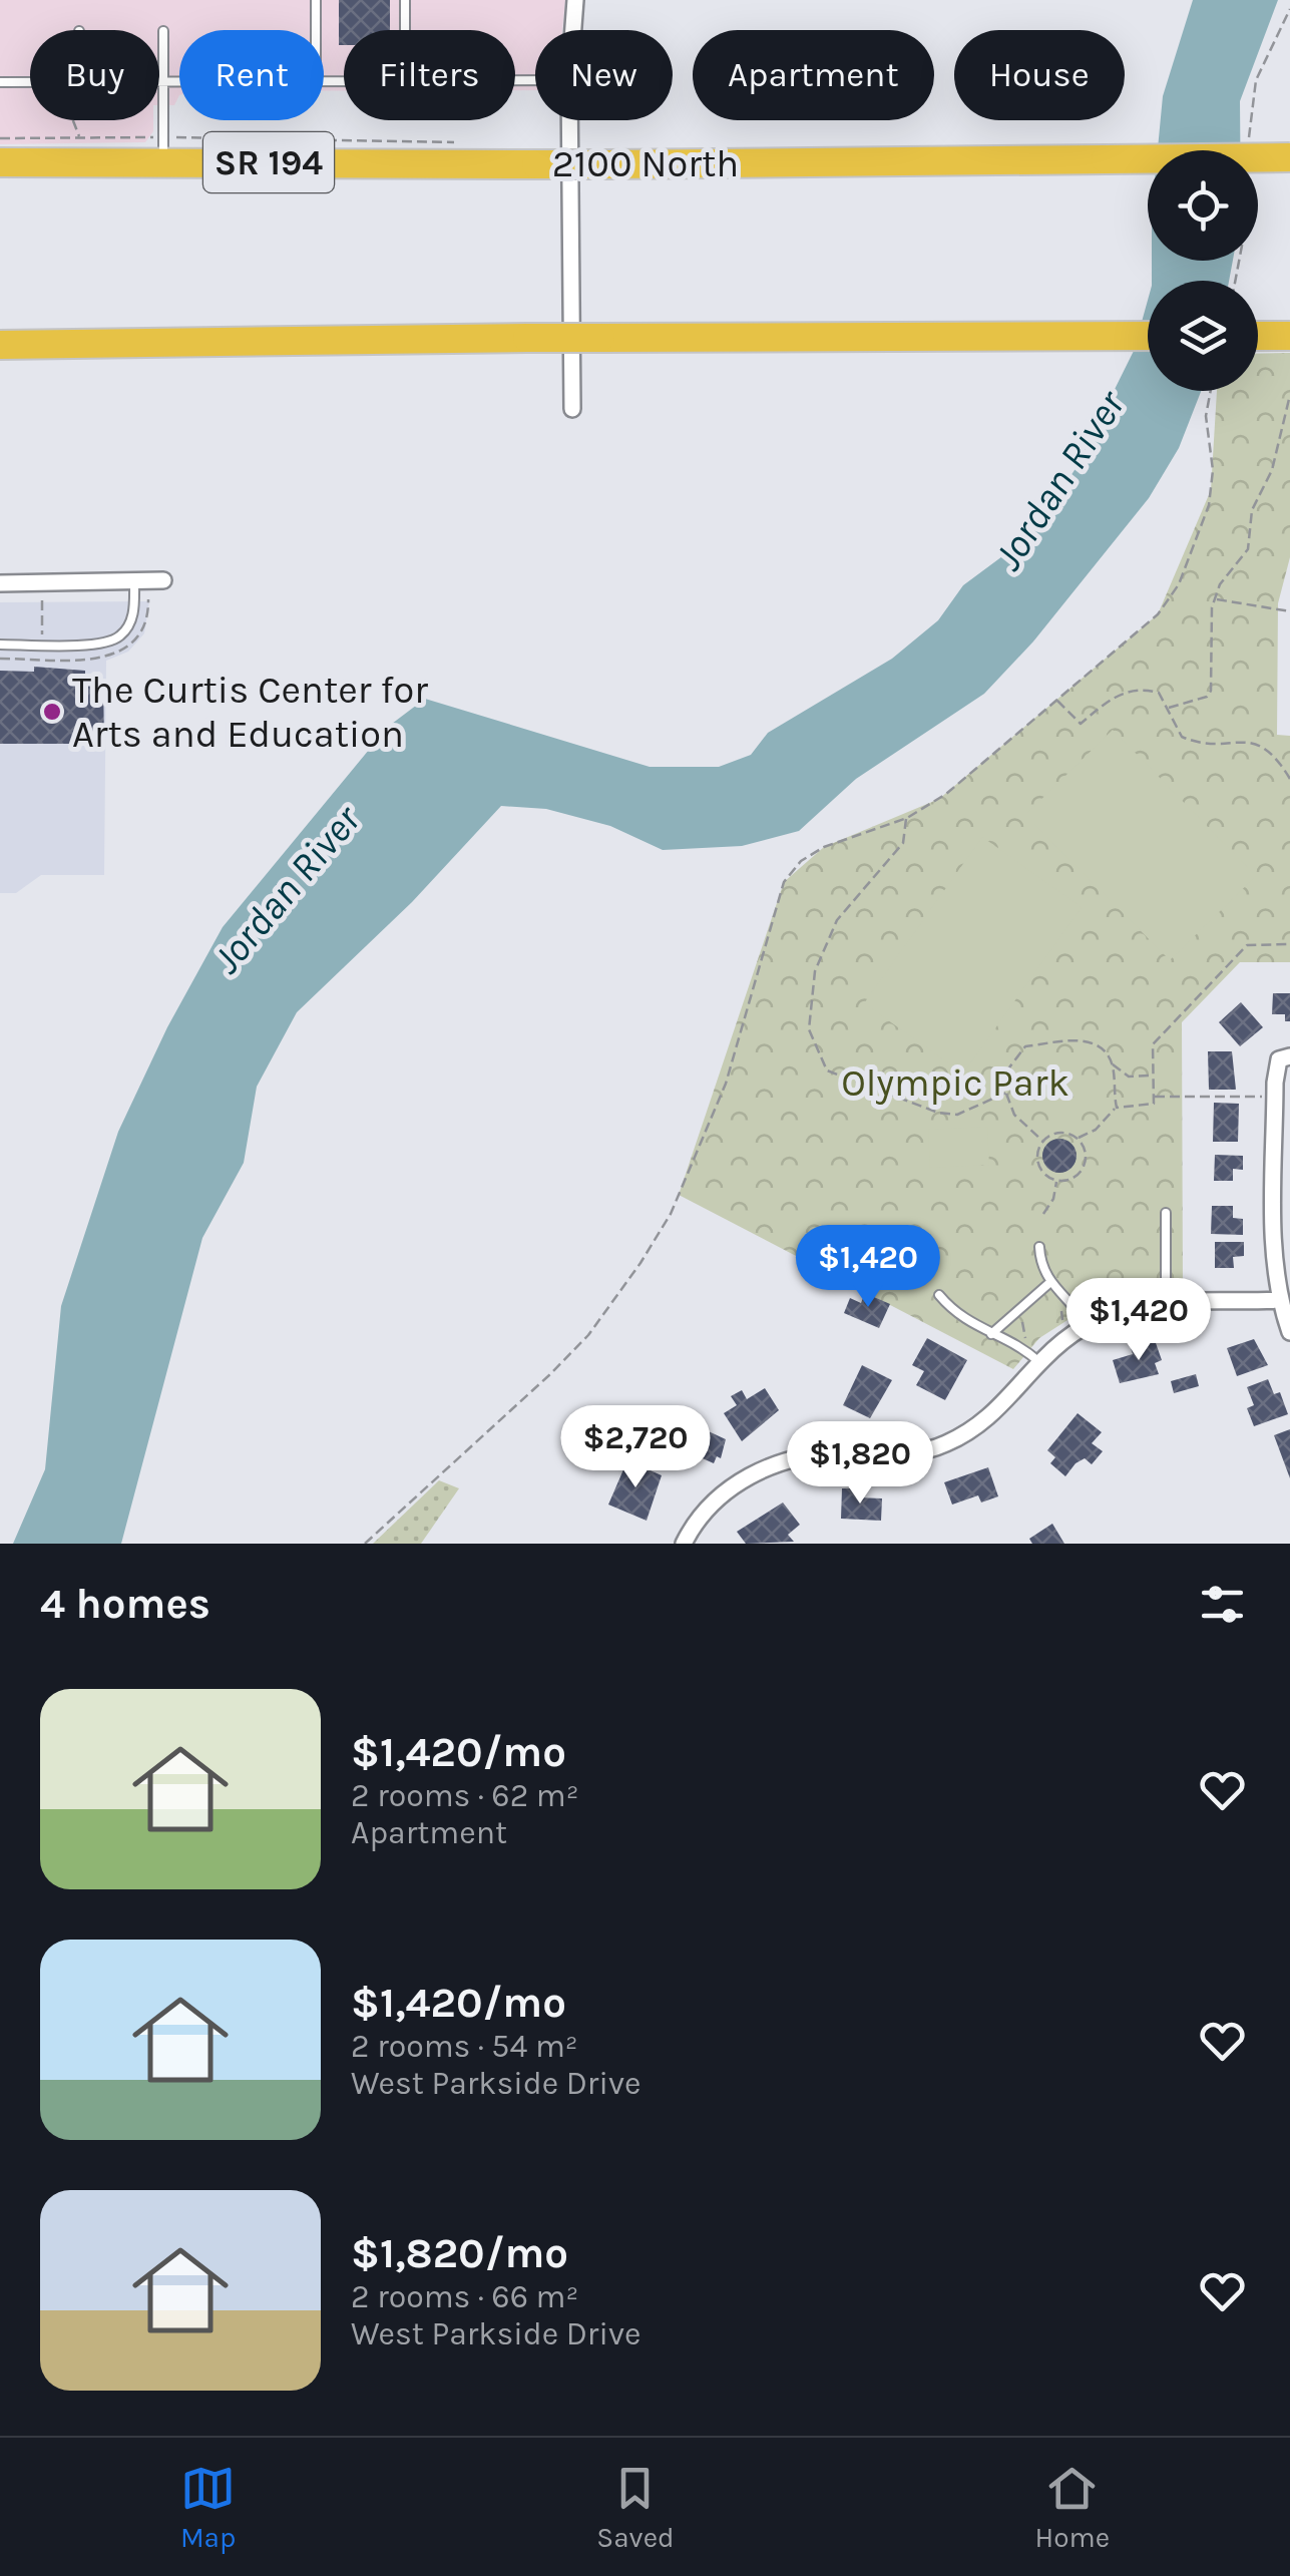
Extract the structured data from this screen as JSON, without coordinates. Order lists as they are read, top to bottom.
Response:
{
  "streets": {
    "highway": ["SR 194", "2100 North"]
  },
  "water": ["Jordan River"],
  "parks": ["Olympic Park"],
  "places": ["The Curtis Center for Arts and Education"],
  "page": {
    "chip": [
      "Buy",
      "Rent",
      "Filters",
      "New",
      "Apartment",
      "House"
    ],
    "price": [
      "$1,420",
      "$1,420",
      "$2,720",
      "$1,820"
    ],
    "heading": "4 homes",
    "list": [
      {
        "name": "$1,420/mo",
        "note": "2 rooms · 62 m² · Apartment"
      },
      {
        "name": "$1,420/mo",
        "note": "2 rooms · 54 m² · West Parkside Drive"
      },
      {
        "name": "$1,820/mo",
        "note": "2 rooms · 66 m² · West Parkside Drive"
      }
    ],
    "tabs": ["Map", "Saved", "Home"]
  }
}
